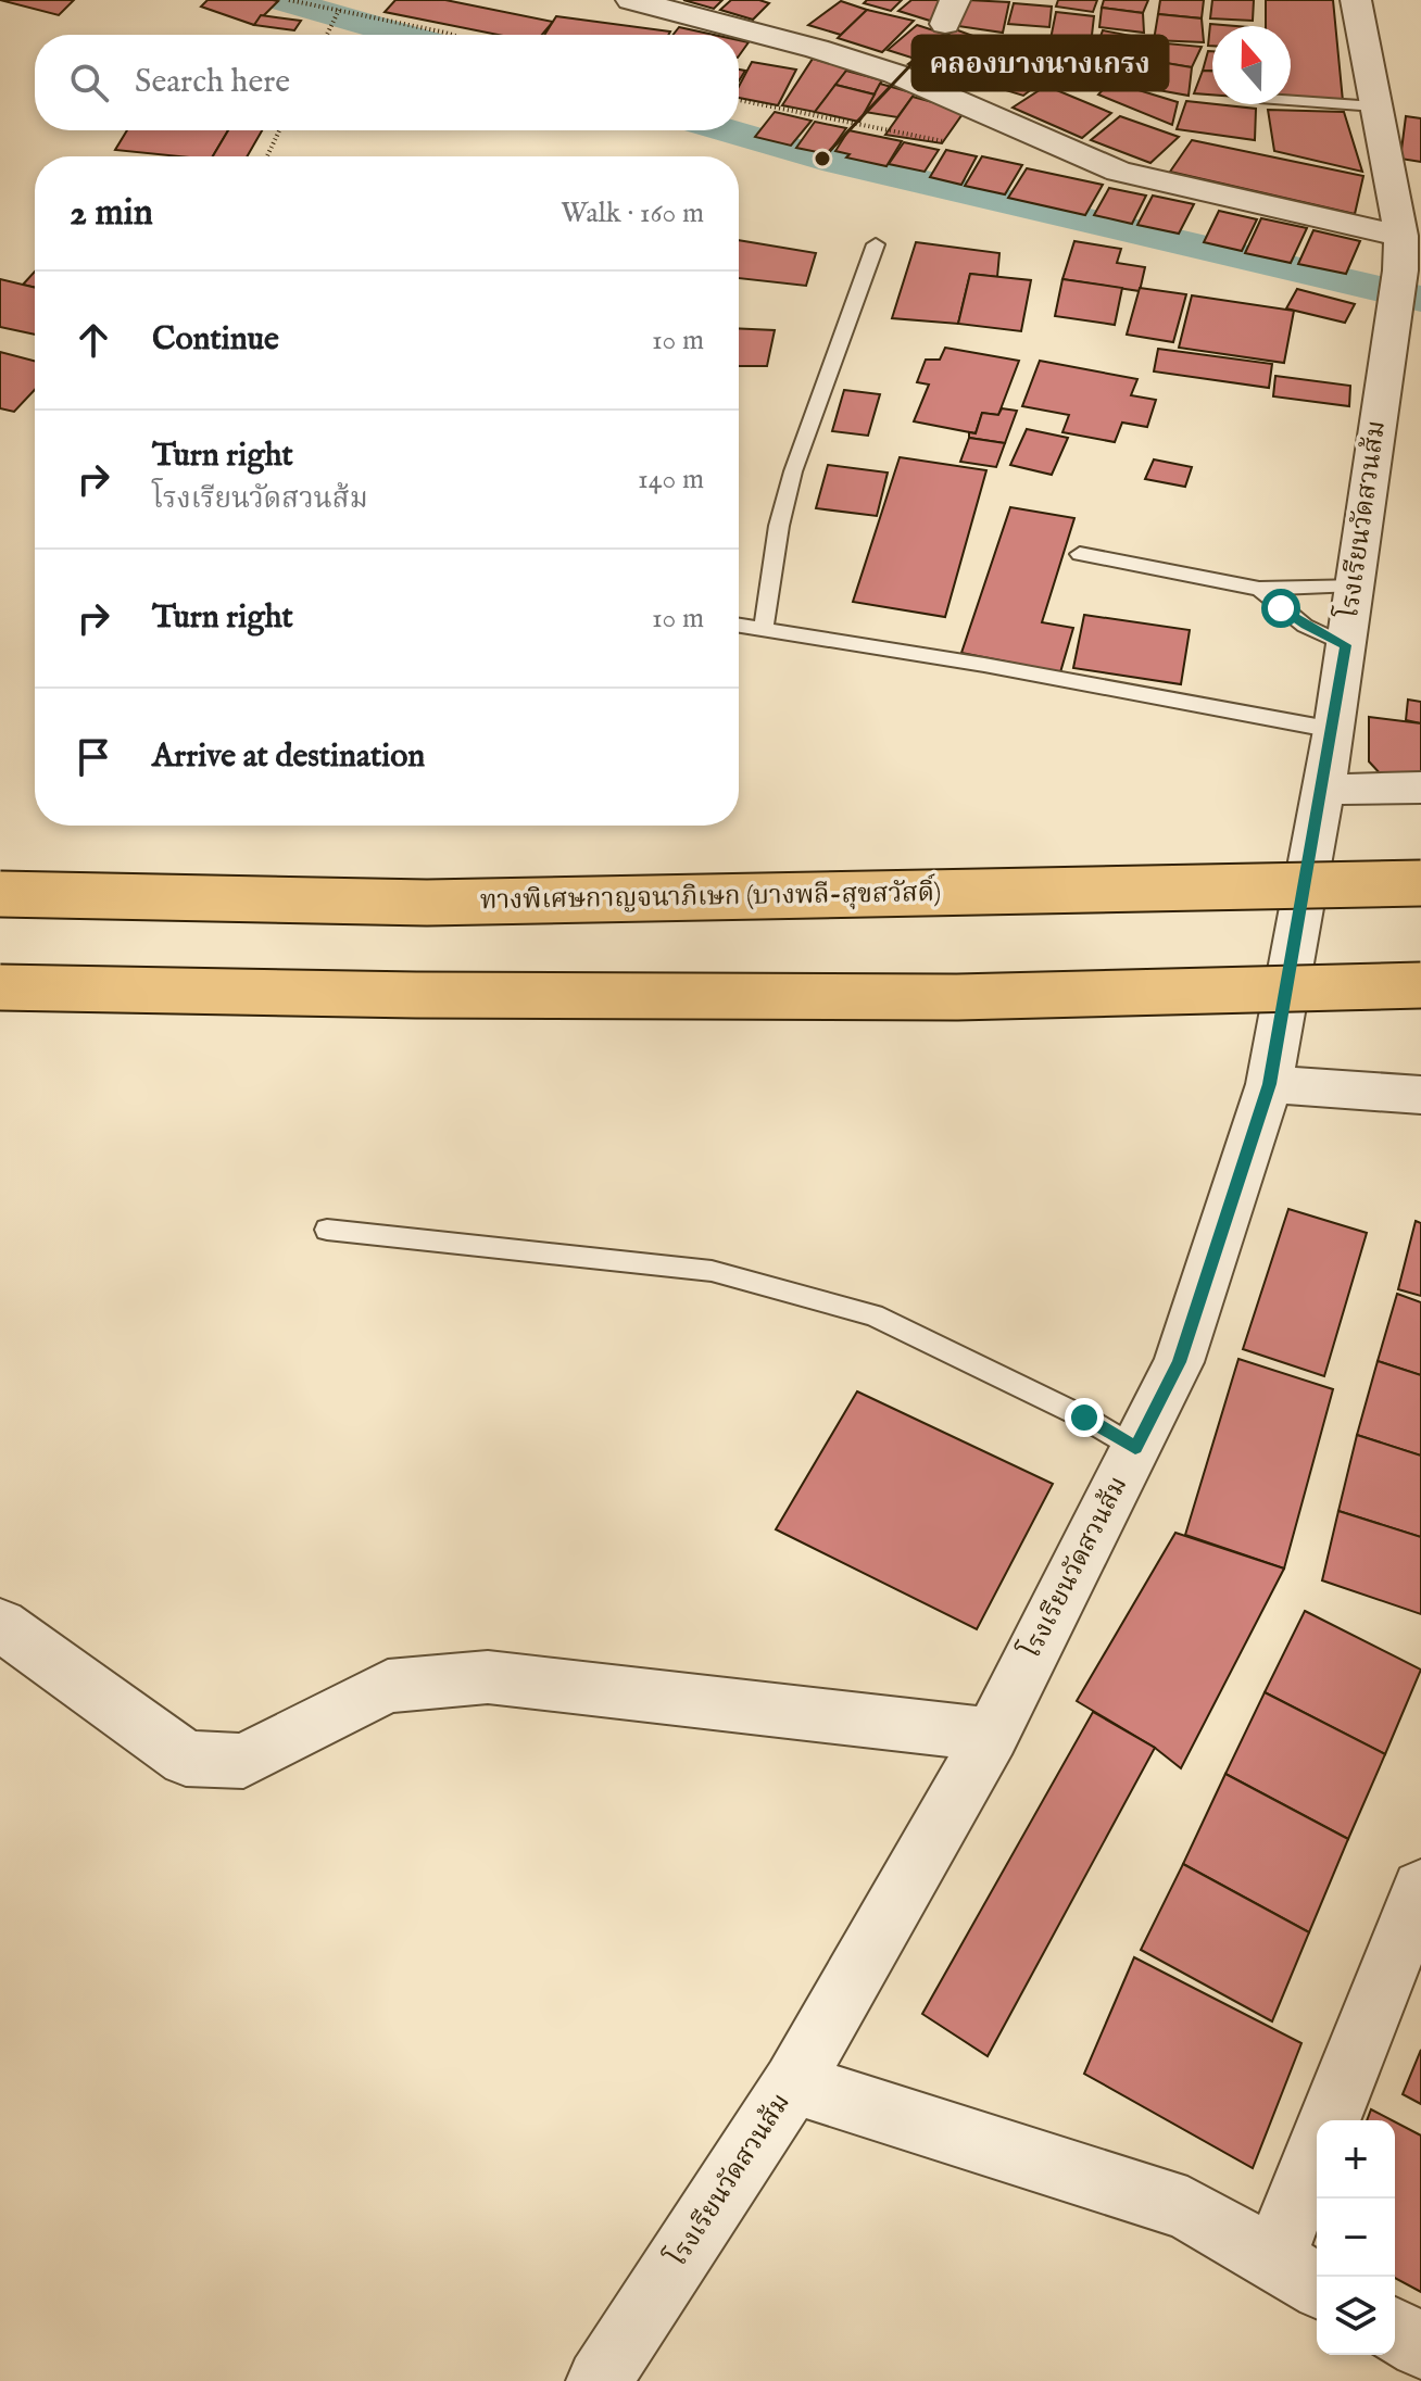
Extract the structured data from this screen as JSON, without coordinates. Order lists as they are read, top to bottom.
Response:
{
  "streets": {
    "highway": ["ทางพิเศษกาญจนาภิเษก (บางพลี-สุขสวัสดิ์)"],
    "street": ["โรงเรียนวัดสวนส้ม"]
  },
  "places": ["คลองบางนางเกรง"],
  "north": "top",
  "page": {
    "search": "Search here",
    "heading": ["2 min", "Walk · 160 m"],
    "list": [
      ["Continue", "10 m"],
      ["Turn right", "โรงเรียนวัดสวนส้ม", "140 m"],
      ["Turn right", "10 m"],
      "Arrive at destination"
    ],
    "map_buttons": ["+", "−"]
  }
}
